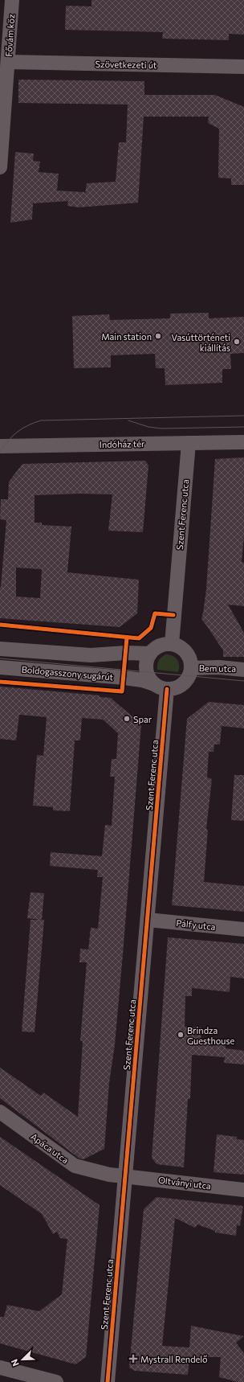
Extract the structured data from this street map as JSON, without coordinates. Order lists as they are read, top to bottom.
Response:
{
  "streets": {
    "street": [
      "Fővám köz",
      "Szövetkezeti út",
      "Indóház tér",
      "Szent Ferenc utca",
      "Bem utca",
      "Boldogasszony sugárút",
      "Pálfy utca",
      "Apáca utca",
      "Oltványi utca"
    ]
  },
  "crossings": [
    ["Fővám köz", "Szövetkezeti út"],
    ["Indóház tér", "Szent Ferenc utca"],
    ["Szent Ferenc utca", "Bem utca"],
    ["Szent Ferenc utca", "Boldogasszony sugárút"],
    ["Szent Ferenc utca", "Pálfy utca"],
    ["Szent Ferenc utca", "Apáca utca"],
    ["Szent Ferenc utca", "Oltványi utca"],
    ["Bem utca", "Boldogasszony sugárút"],
    ["Apáca utca", "Oltványi utca"]
  ],
  "places": {
    "other": [
      "Main station",
      "Vasúttörténeti kiállítás",
      "Spar",
      "Brindza Guesthouse"
    ],
    "health": ["Mystrall Rendelő"]
  },
  "north": "bottom left"
}
